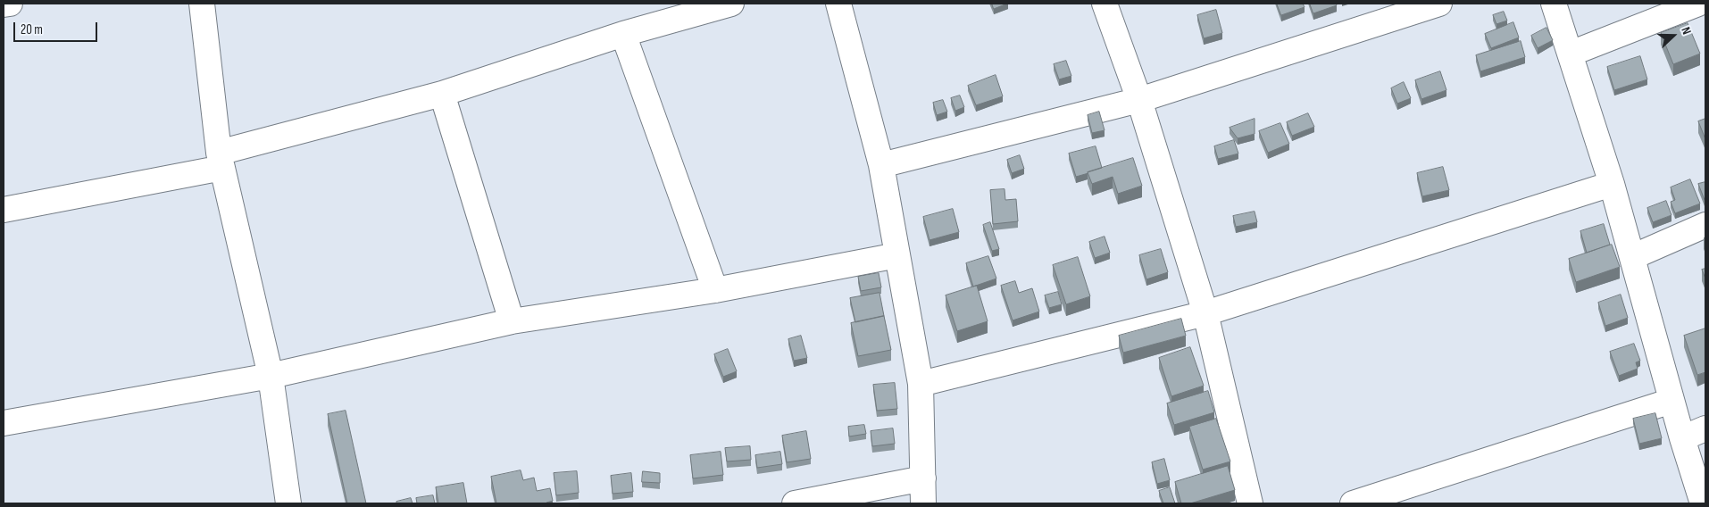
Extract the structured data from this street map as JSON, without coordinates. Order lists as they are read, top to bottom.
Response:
{
  "scale_bar": "20 m",
  "north": "right"
}
